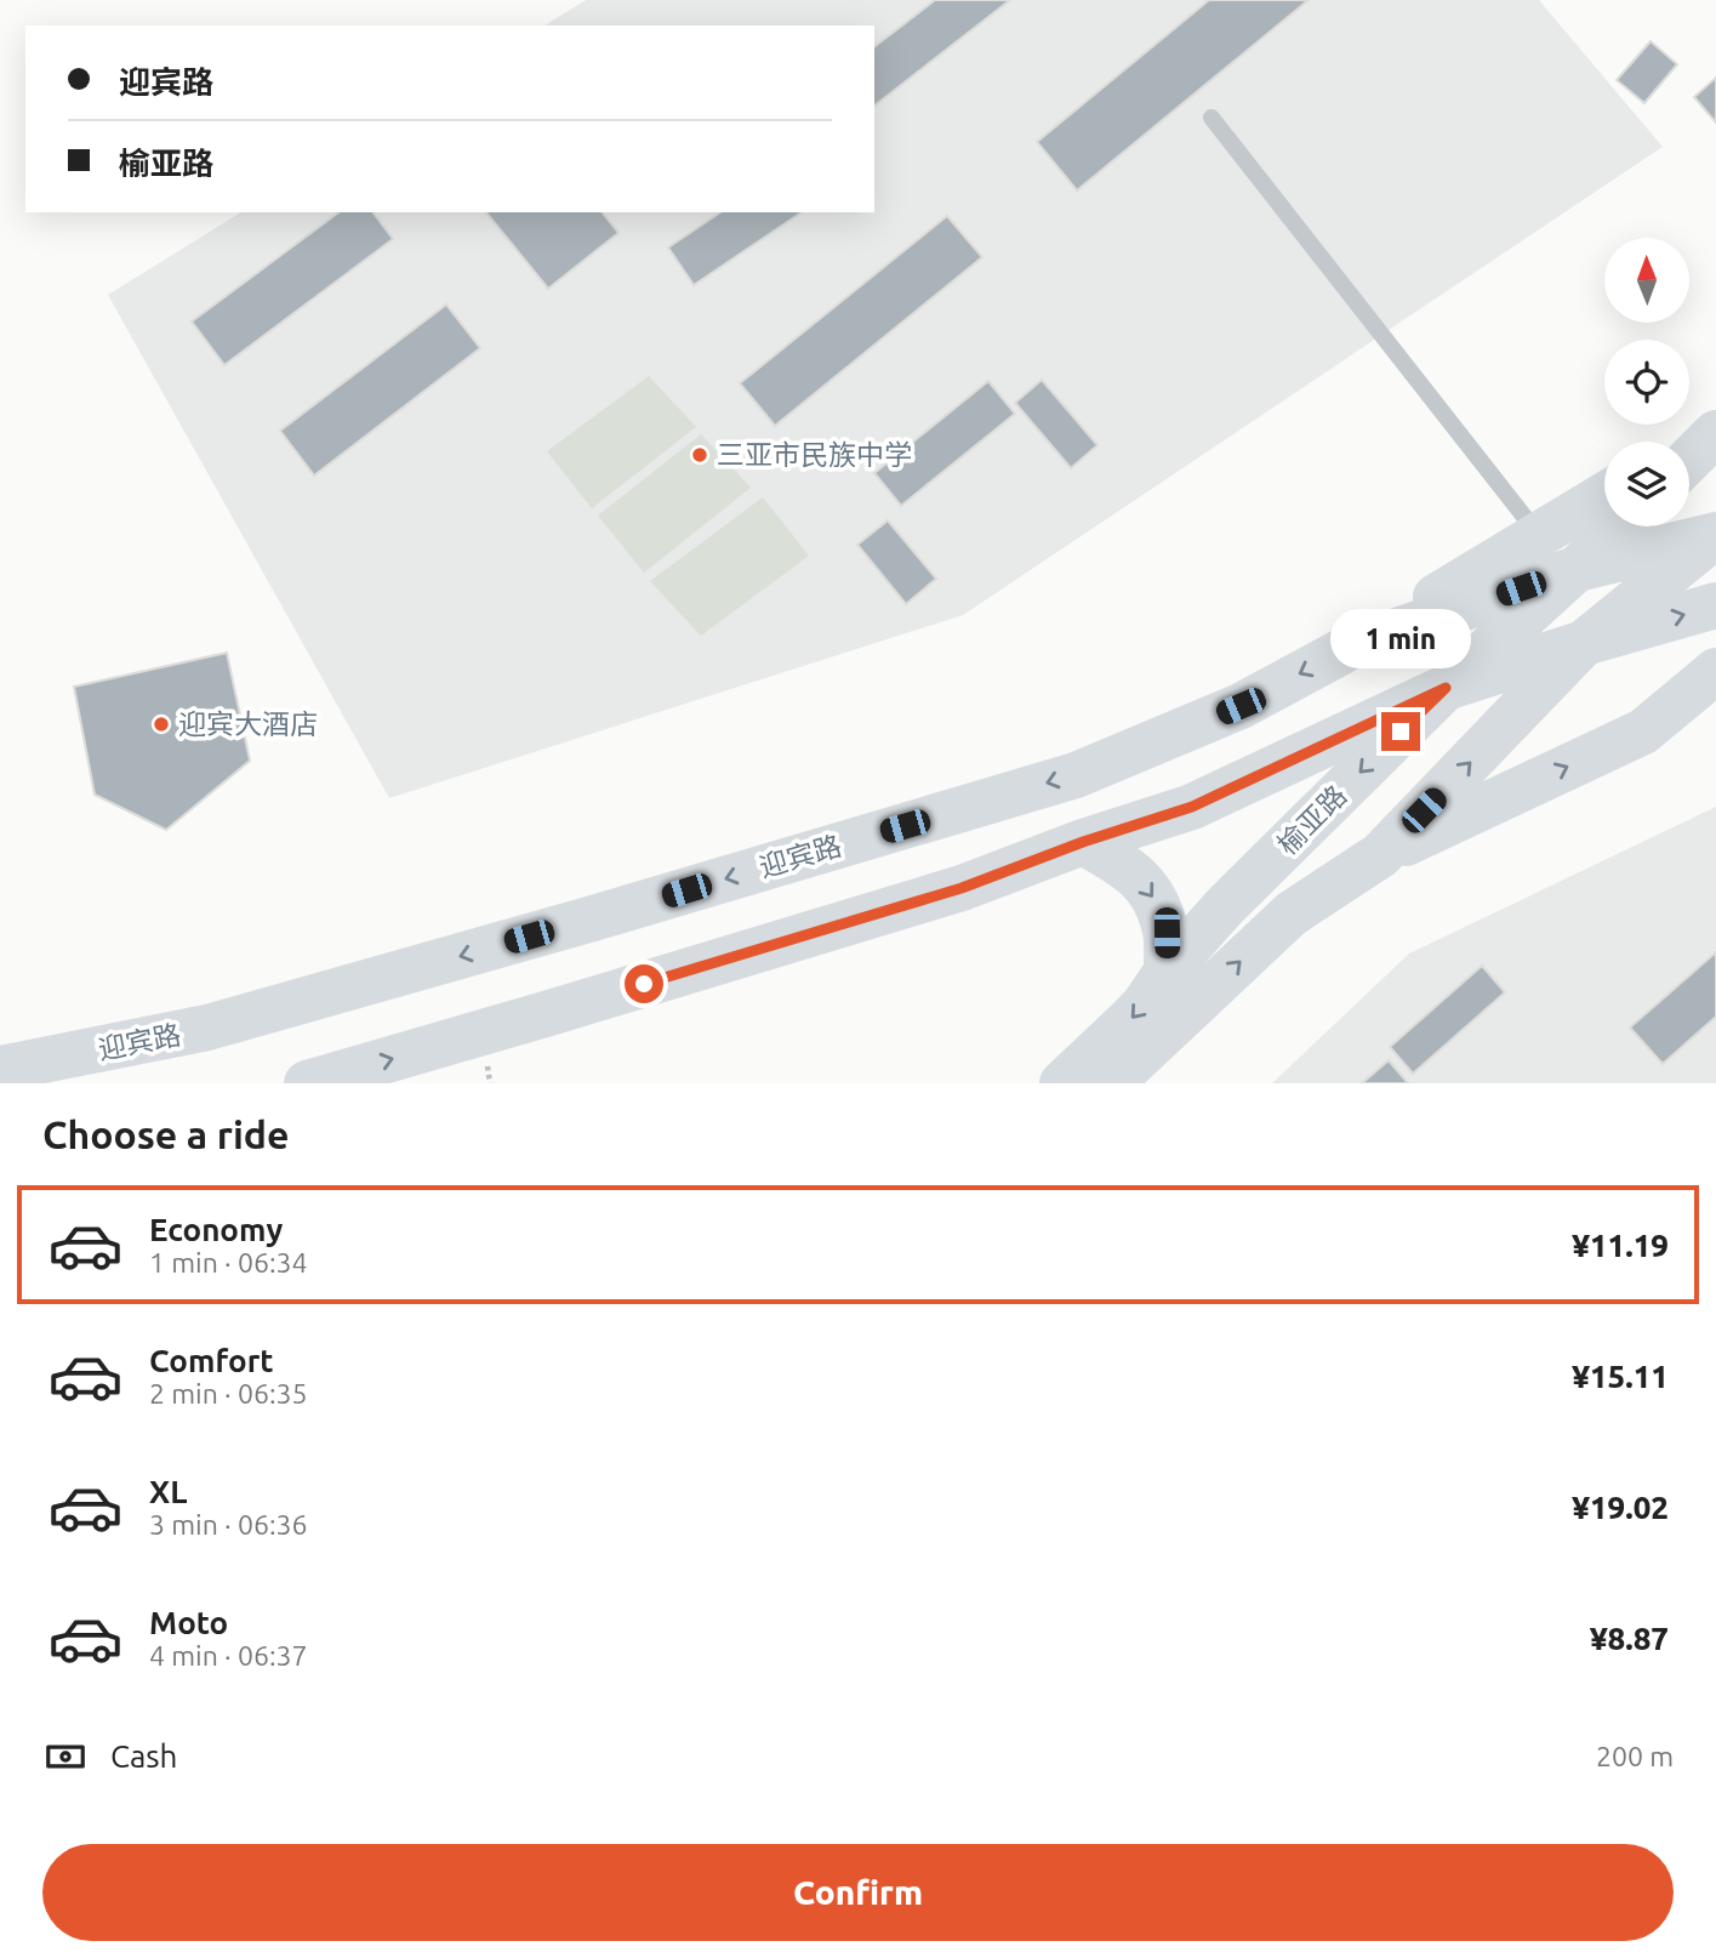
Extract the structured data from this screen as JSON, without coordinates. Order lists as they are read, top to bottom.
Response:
{
  "streets": {
    "highway": ["榆亚路", "迎宾路"]
  },
  "crossings": [
    ["榆亚路", "迎宾路"]
  ],
  "places": ["三亚市民族中学", "迎宾大酒店"],
  "north": "top",
  "page": {
    "banner": ["迎宾路", "榆亚路"],
    "bubble": "1 min",
    "heading": "Choose a ride",
    "list": [
      {
        "name": "Economy",
        "note": "1 min · 06:34",
        "value": "¥11.19"
      },
      {
        "name": "Comfort",
        "note": "2 min · 06:35",
        "value": "¥15.11"
      },
      {
        "name": "XL",
        "note": "3 min · 06:36",
        "value": "¥19.02"
      },
      {
        "name": "Moto",
        "note": "4 min · 06:37",
        "value": "¥8.87"
      }
    ],
    "pay": ["Cash", "200 m"],
    "buttons": "Confirm"
  }
}
